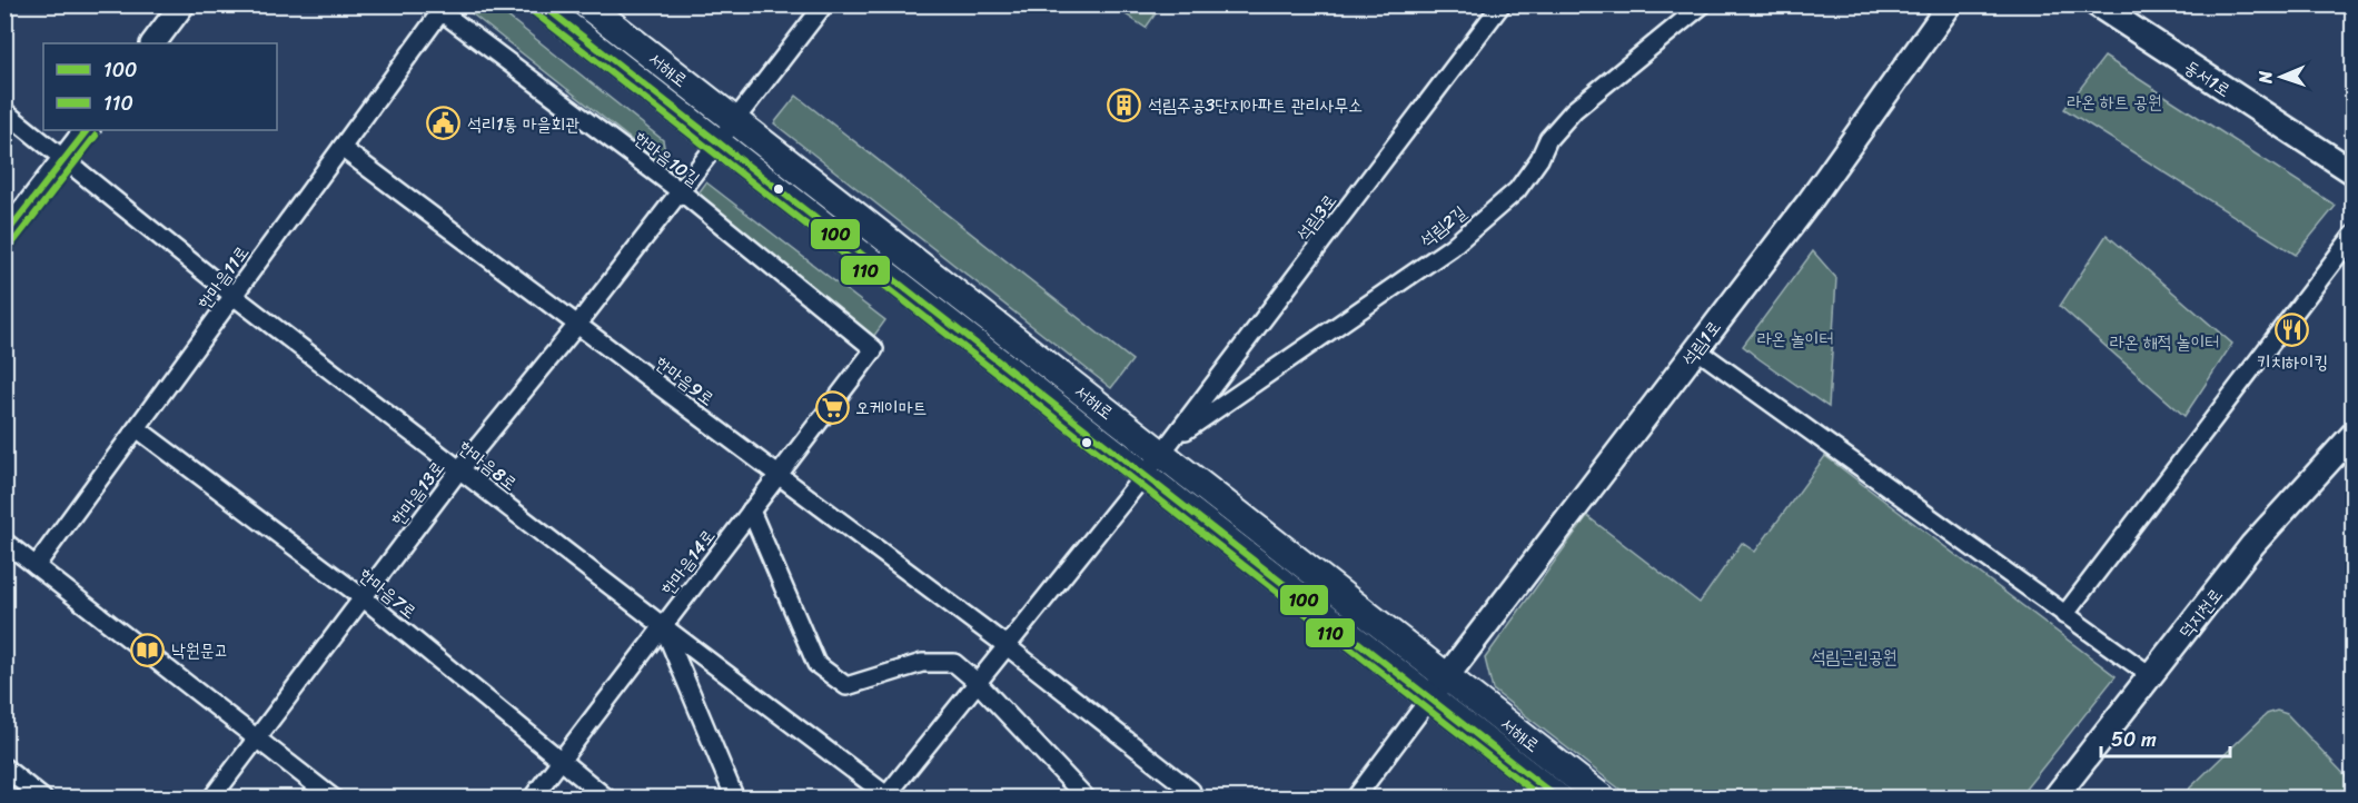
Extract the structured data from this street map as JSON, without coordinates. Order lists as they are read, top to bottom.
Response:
{
  "streets": {
    "main road": ["서해로"],
    "street": [
      "동서1로",
      "한마음10길",
      "석림3로",
      "석림2길",
      "한마음11로",
      "석림1로",
      "한마음9로",
      "한마음8로",
      "한마음13로",
      "한마음14로",
      "한마음7로",
      "덕지천로"
    ]
  },
  "crossings": [
    ["서해로", "석림3로"],
    ["서해로", "석림2길"],
    ["서해로", "석림1로"],
    ["서해로", "한마음13로"],
    ["한마음10길", "한마음11로"],
    ["한마음10길", "한마음13로"],
    ["한마음10길", "한마음14로"],
    ["석림3로", "석림2길"],
    ["석림3로", "한마음9로"],
    ["석림3로", "한마음8로"],
    ["한마음11로", "한마음9로"],
    ["한마음11로", "한마음8로"],
    ["한마음11로", "한마음7로"],
    ["한마음9로", "한마음13로"],
    ["한마음9로", "한마음14로"],
    ["한마음8로", "한마음13로"],
    ["한마음8로", "한마음14로"],
    ["한마음13로", "한마음7로"],
    ["한마음14로", "한마음7로"]
  ],
  "parks": [
    "라온 하트 공원",
    "라온 놀이터",
    "라온 해적 놀이터",
    "석림근린공원"
  ],
  "places": {
    "building": ["석림주공3단지아파트 관리사무소"],
    "public building": ["석리1통 마을회관"],
    "restaurant": ["키치하이킹"],
    "supermarket": ["오케이마트"],
    "library": ["낙원문고"]
  },
  "lines": ["transit line 100", "transit line 110"],
  "legend": ["100", "110"],
  "scale_bar": "50 m",
  "north": "left"
}
